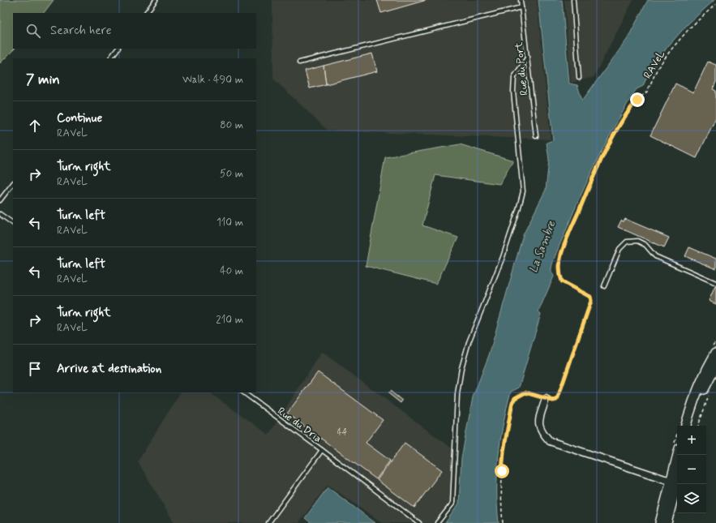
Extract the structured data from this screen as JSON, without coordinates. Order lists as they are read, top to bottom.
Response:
{
  "streets": {
    "lane": ["Rue du Port", "Rue du Dria"],
    "path": ["RAVeL"]
  },
  "water": ["La Sambre"],
  "house_numbers": ["44"],
  "page": {
    "search": "Search here",
    "heading": ["7 min", "Walk · 490 m"],
    "list": [
      ["Continue", "RAVeL", "80 m"],
      ["Turn right", "RAVeL", "50 m"],
      ["Turn left", "RAVeL", "110 m"],
      ["Turn left", "RAVeL", "40 m"],
      ["Turn right", "RAVeL", "210 m"],
      "Arrive at destination"
    ],
    "map_buttons": ["+", "−"]
  }
}
